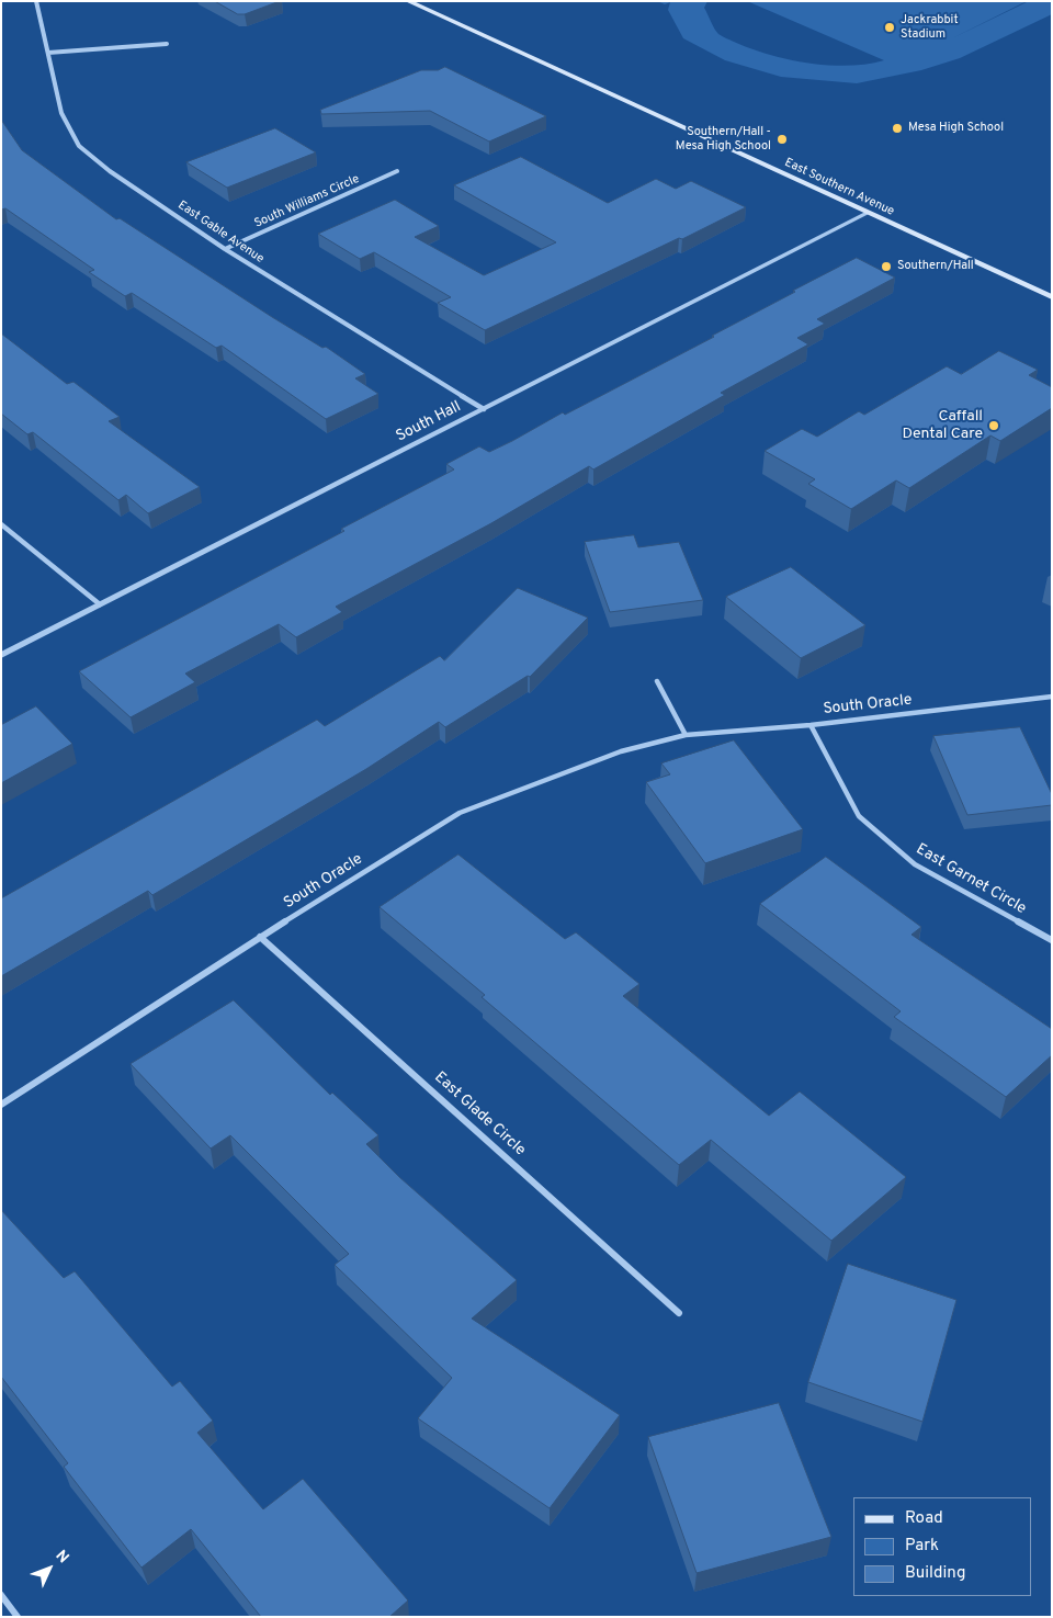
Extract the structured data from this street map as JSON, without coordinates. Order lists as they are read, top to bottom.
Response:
{
  "streets": {
    "main road": ["East Southern Avenue"],
    "street": [
      "South Williams Circle",
      "East Gable Avenue",
      "South Hall",
      "South Oracle",
      "East Garnet Circle",
      "East Glade Circle"
    ]
  },
  "crossings": [
    ["East Southern Avenue", "South Hall"],
    ["South Williams Circle", "East Gable Avenue"],
    ["East Gable Avenue", "South Hall"],
    ["South Oracle", "East Garnet Circle"],
    ["South Oracle", "East Glade Circle"]
  ],
  "places": [
    "Jackrabbit Stadium",
    "Mesa High School",
    "Southern/Hall - Mesa High School",
    "Southern/Hall",
    "Caffall Dental Care"
  ],
  "legend": ["Road", "Park", "Building"],
  "north": "top right"
}
